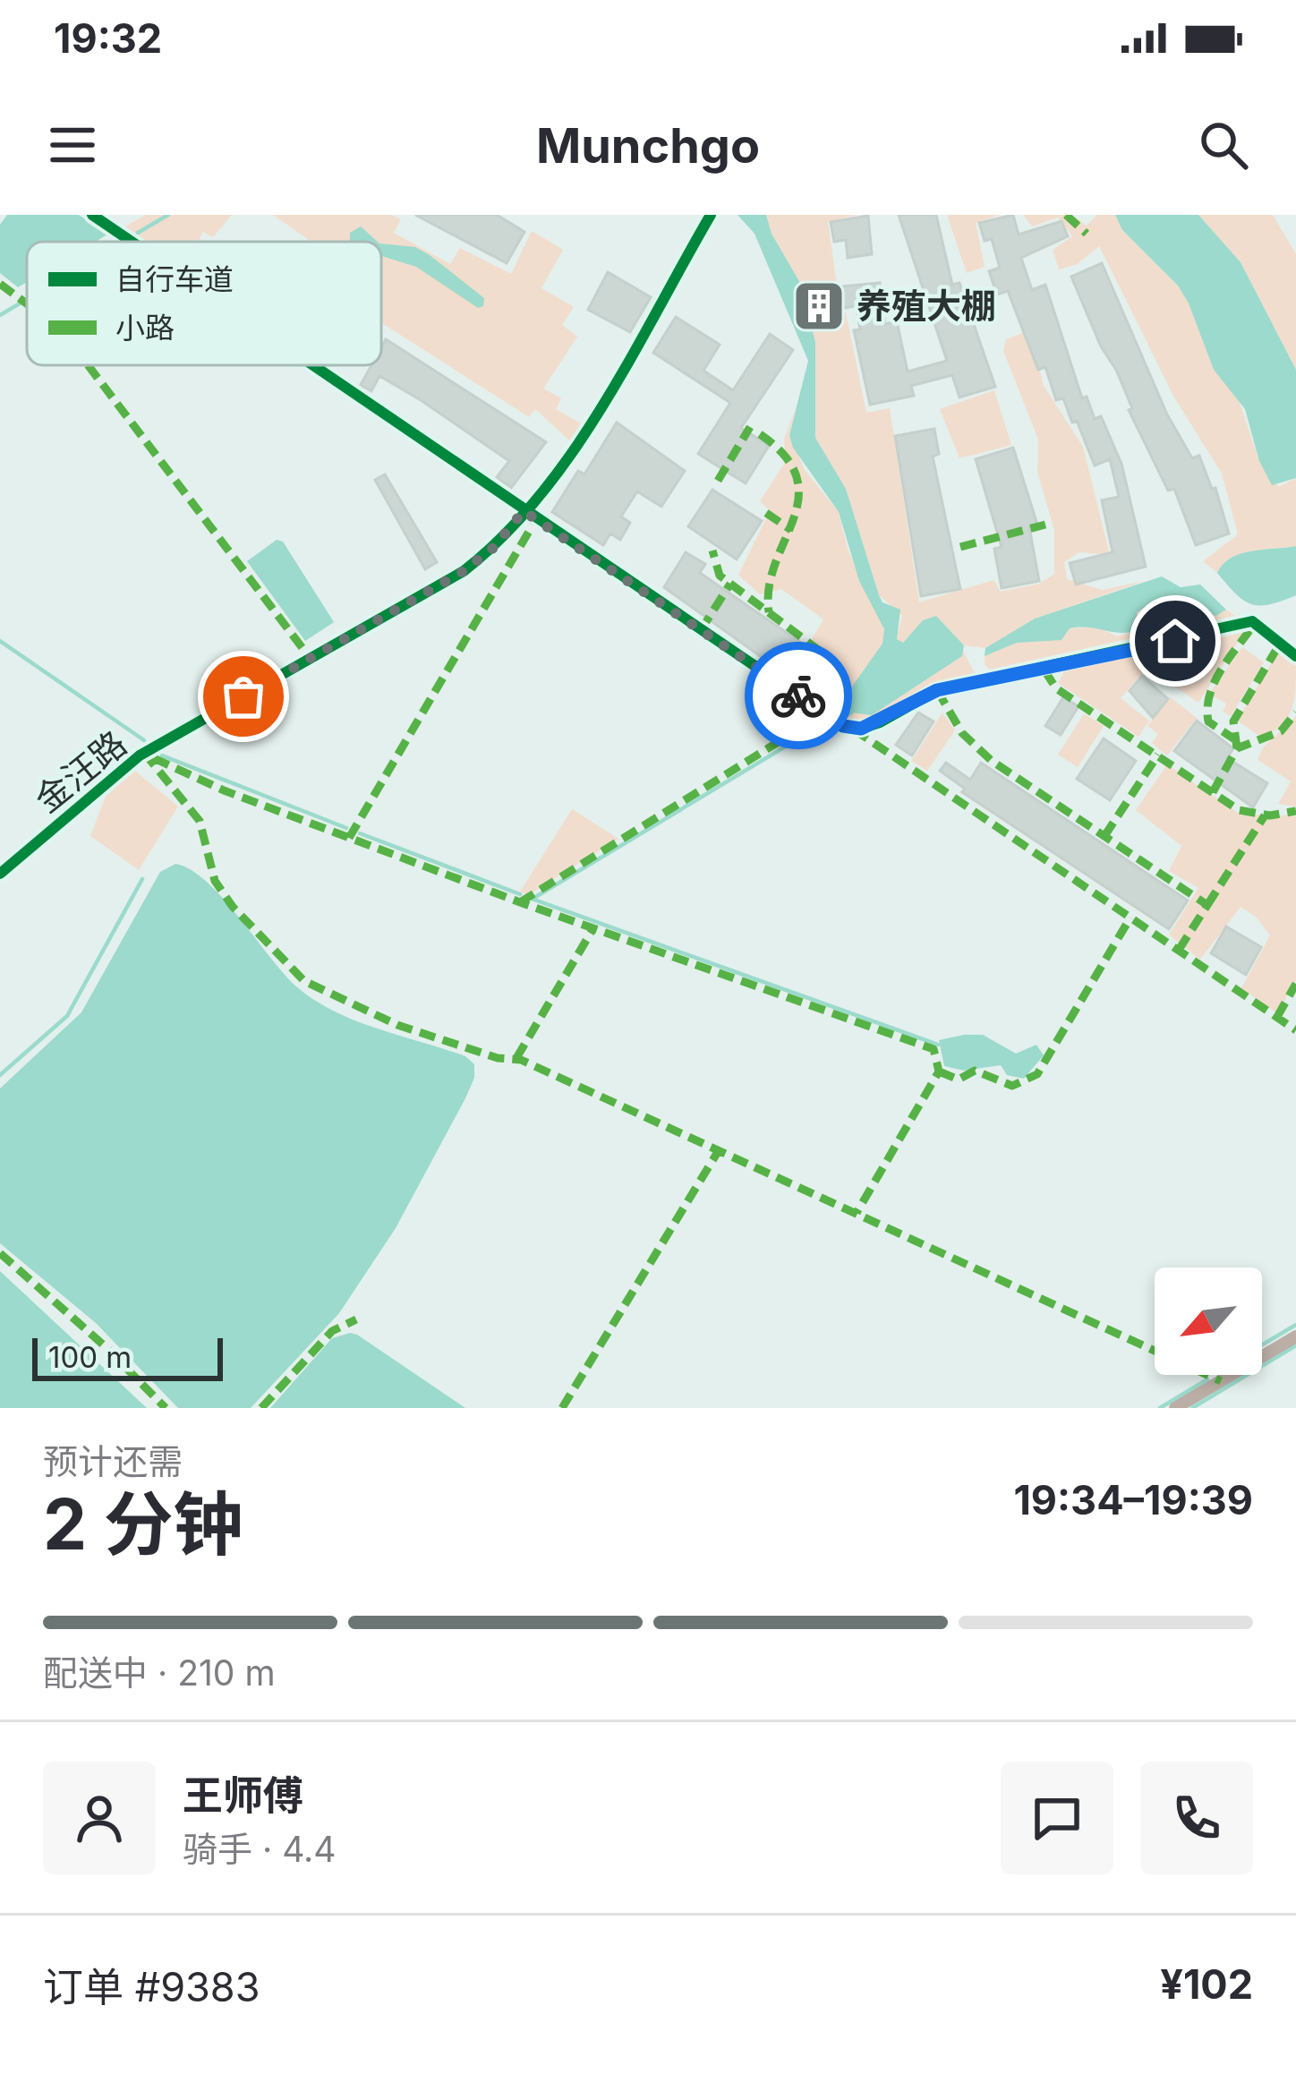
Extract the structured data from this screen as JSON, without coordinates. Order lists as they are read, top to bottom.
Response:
{
  "streets": {
    "street": ["金汪路"]
  },
  "places": {
    "building": ["养殖大棚"]
  },
  "legend": ["自行车道", "小路"],
  "scale_bar": "100 m",
  "north": "bottom left",
  "page": {
    "status": "19:32",
    "header": "Munchgo",
    "scale": "100 m",
    "heading": ["2 分钟", "预计还需", "19:34–19:39"],
    "panel": [
      "王师傅",
      "骑手 · 4.4",
      "订单 #9383",
      "¥102"
    ],
    "bar": "配送中 · 210 m"
  }
}
